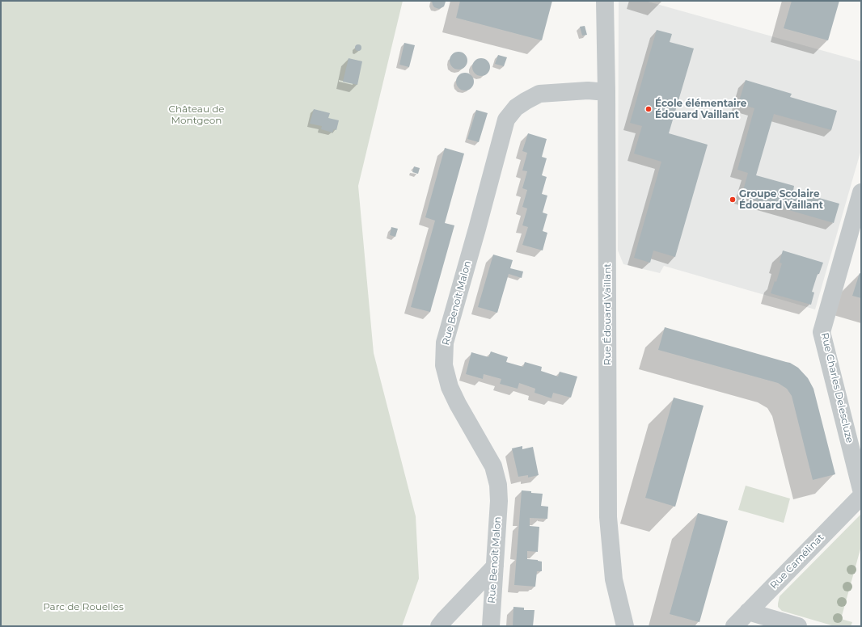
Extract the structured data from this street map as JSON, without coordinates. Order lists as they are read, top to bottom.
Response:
{
  "streets": {
    "street": [
      "Rue Benoît Malon",
      "Rue Édouard Vaillant",
      "Rue Charles Delescluze",
      "Rue Camélinat"
    ]
  },
  "crossings": [
    ["Rue Benoît Malon", "Rue Édouard Vaillant"]
  ],
  "parks": ["Château de Montgeon", "Parc de Rouelles"],
  "places": ["École élémentaire Édouard Vaillant", "Groupe Scolaire Édouard Vaillant"]
}
